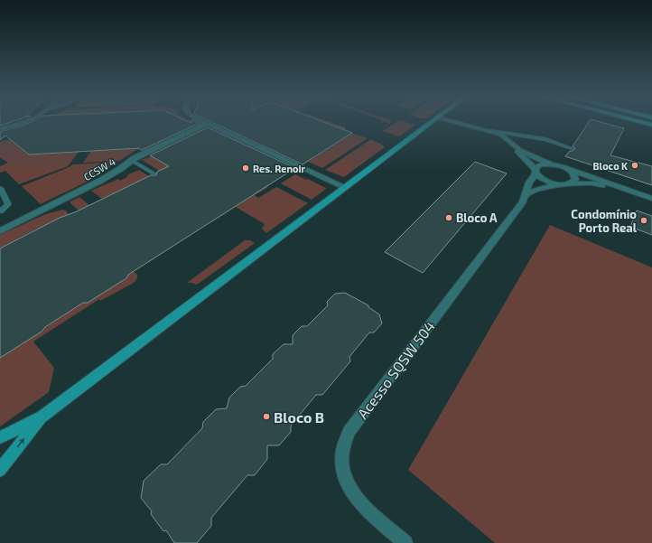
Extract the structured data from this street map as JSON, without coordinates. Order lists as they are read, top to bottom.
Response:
{
  "streets": {
    "street": ["CCSW 4", "Acesso SQSW 504"]
  },
  "places": [
    "Bloco K",
    "Res. Renoir",
    "Bloco A",
    "Condomínio Porto Real",
    "Bloco B"
  ]
}
